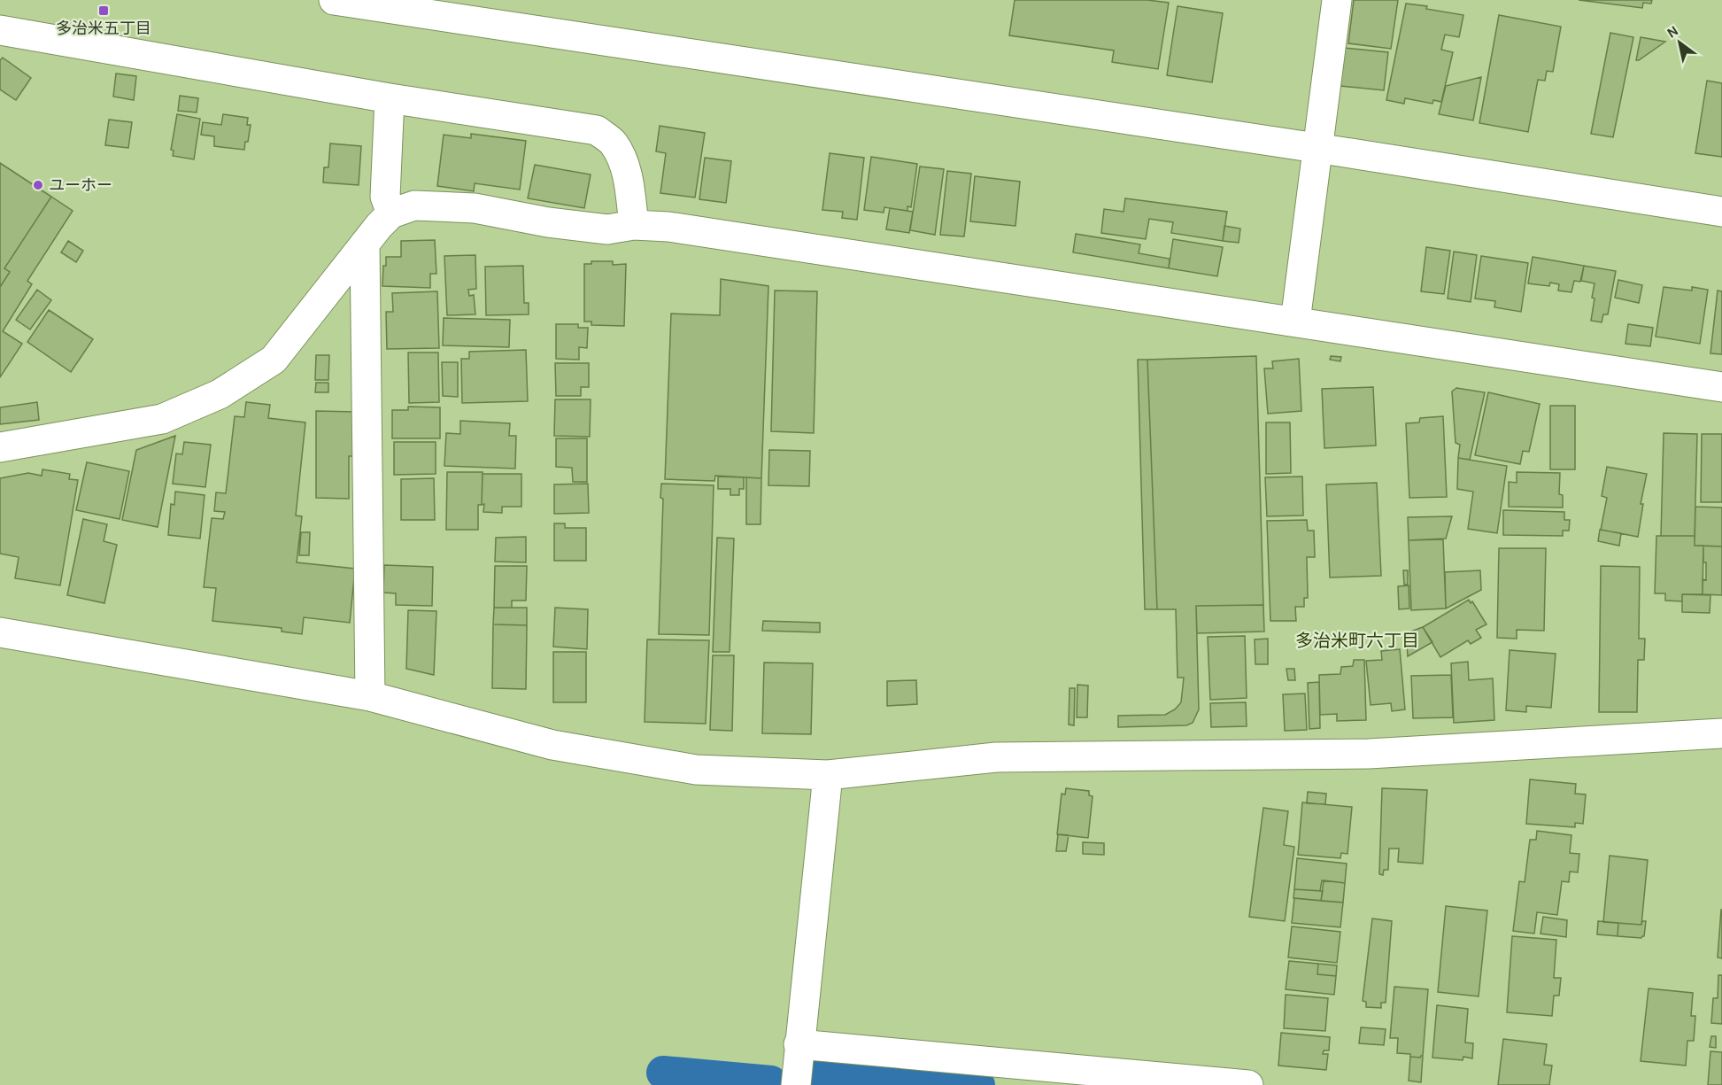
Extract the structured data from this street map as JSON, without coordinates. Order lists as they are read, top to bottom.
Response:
{
  "districts": ["多治米町六丁目"],
  "places": {
    "transit": ["多治米五丁目"],
    "other": ["ユーホー"]
  },
  "north": "top left"
}
